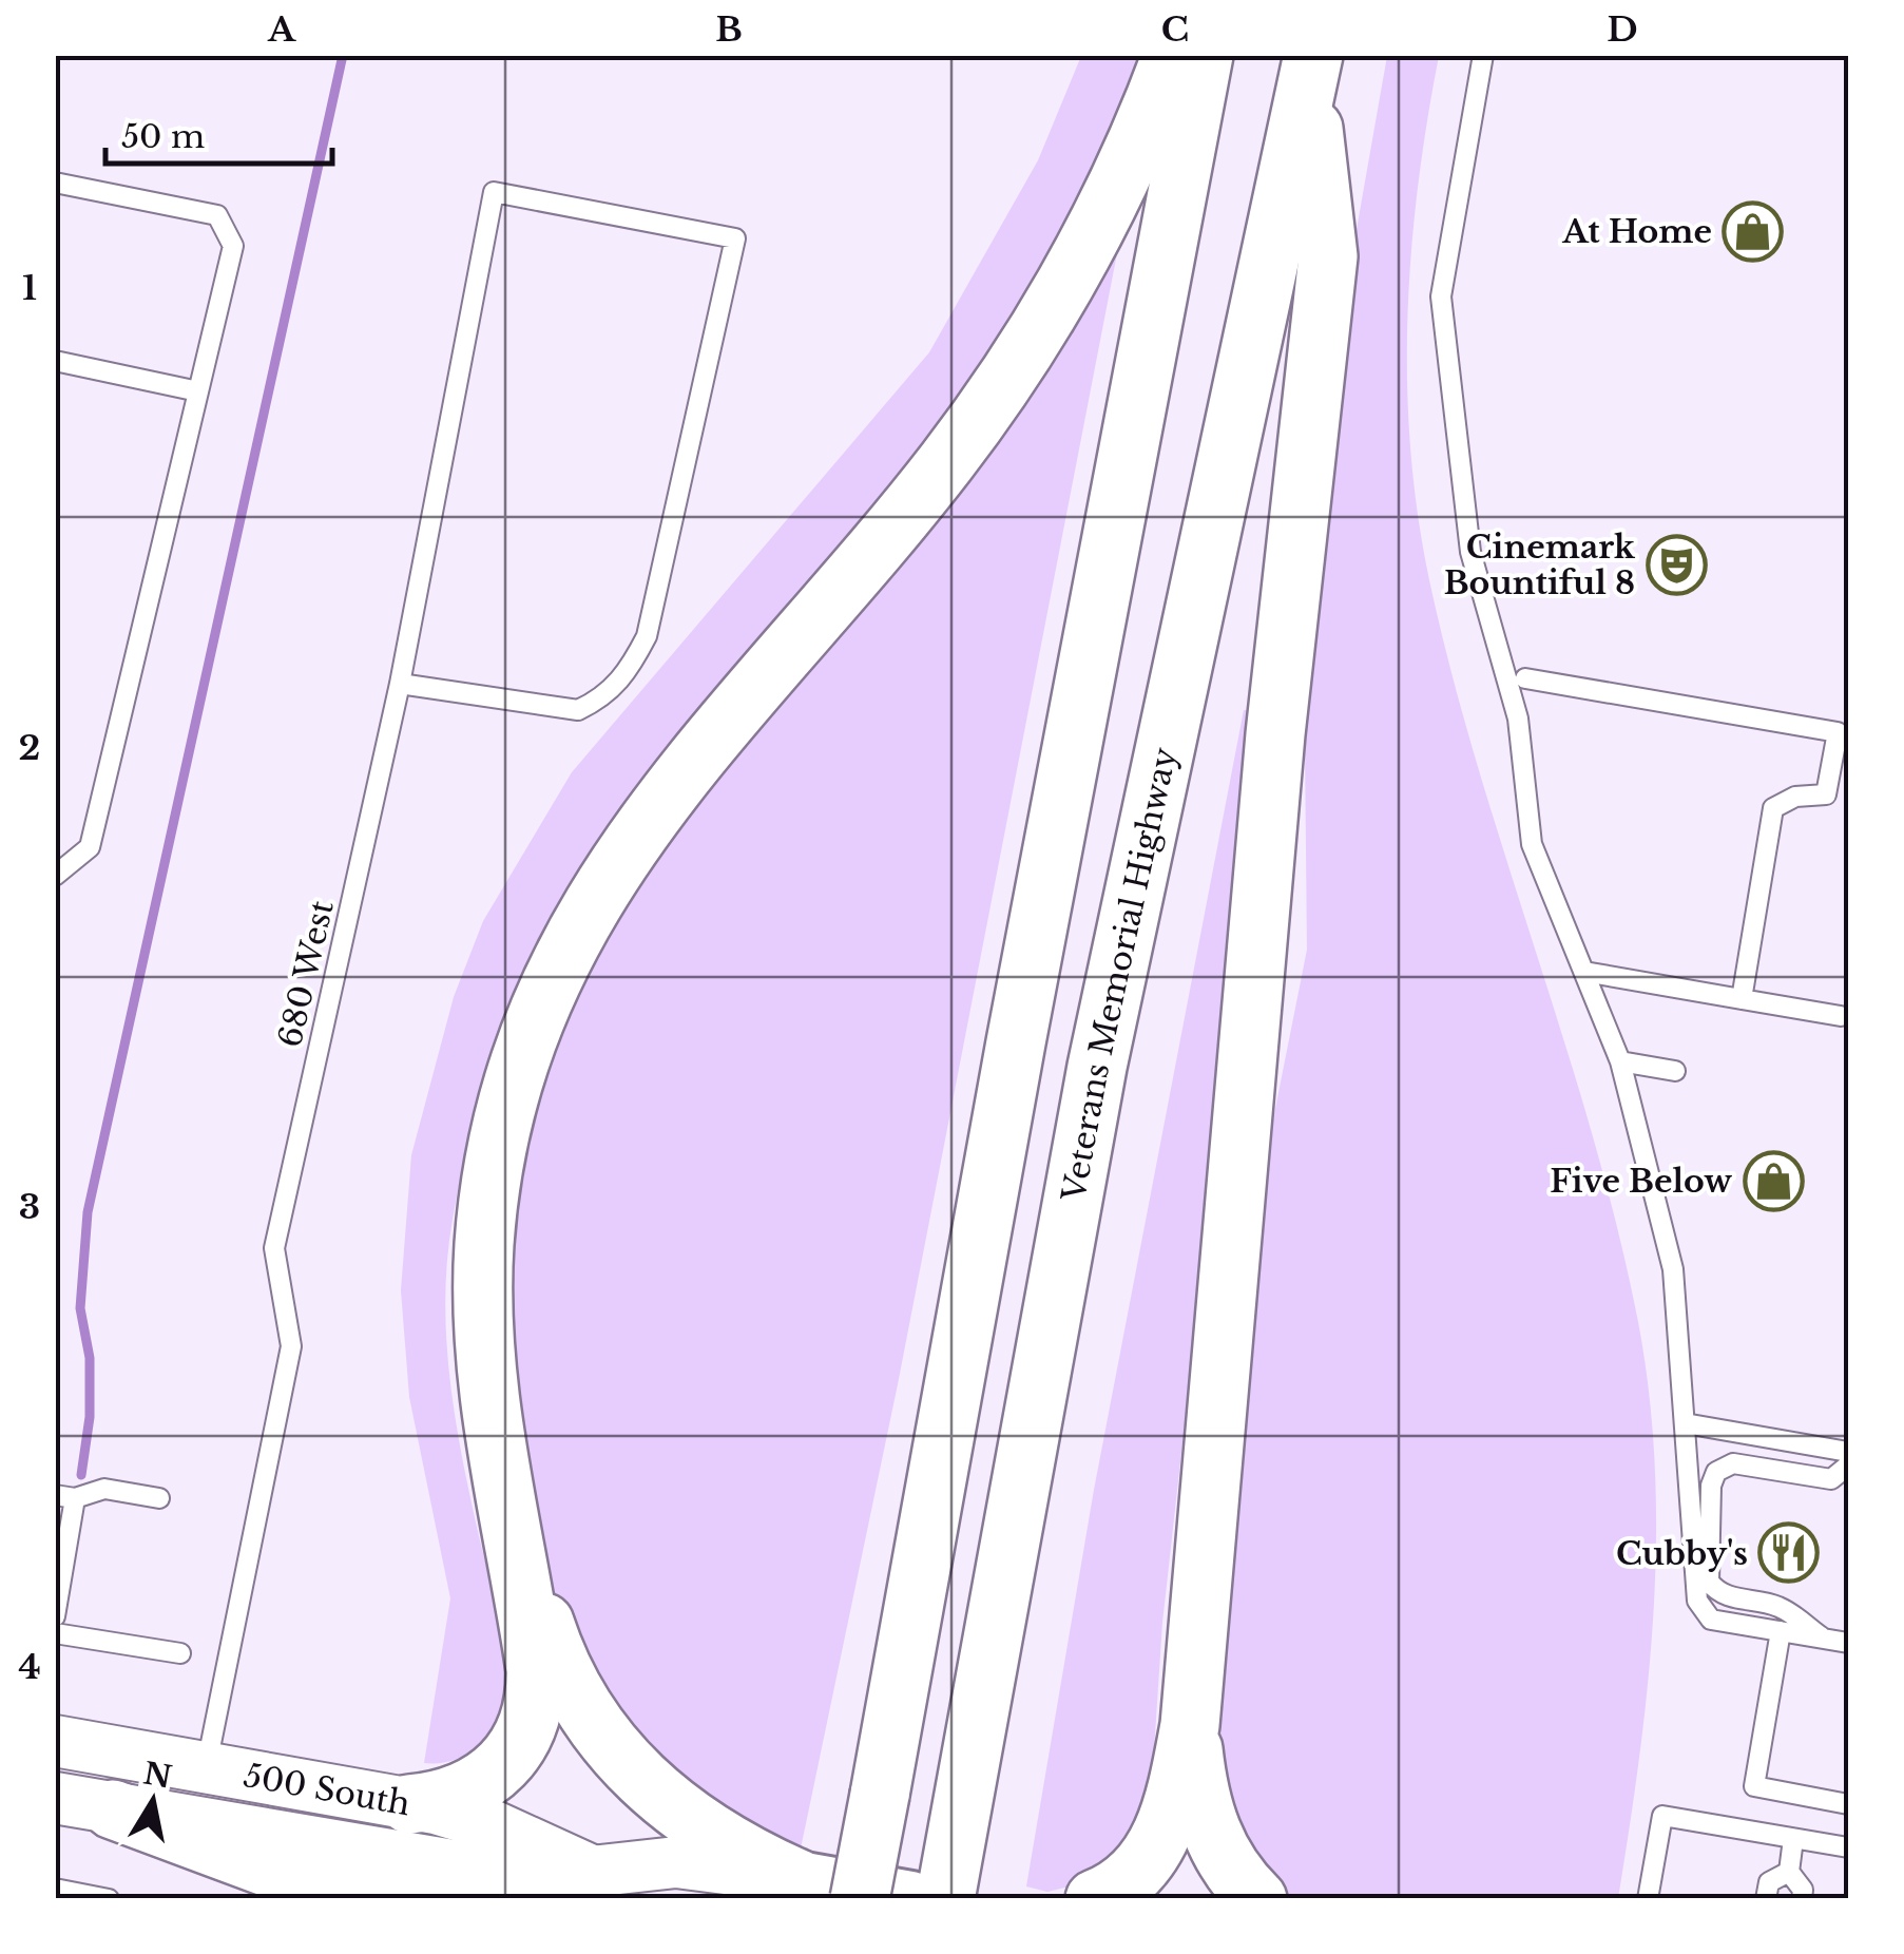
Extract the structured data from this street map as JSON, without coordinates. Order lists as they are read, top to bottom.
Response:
{
  "streets": {
    "highway": ["Veterans Memorial Highway"],
    "main road": ["500 South"],
    "lane": ["680 West"]
  },
  "crossings": [
    ["680 West", "500 South"]
  ],
  "places": {
    "shop": ["At Home", "Five Below"],
    "theatre": ["Cinemark Bountiful 8"],
    "restaurant": ["Cubby's"]
  },
  "scale_bar": "50 m",
  "north": "top",
  "grid": {
    "columns": [
      "A",
      "B",
      "C",
      "D"
    ],
    "rows": [
      "1",
      "2",
      "3",
      "4"
    ]
  }
}
